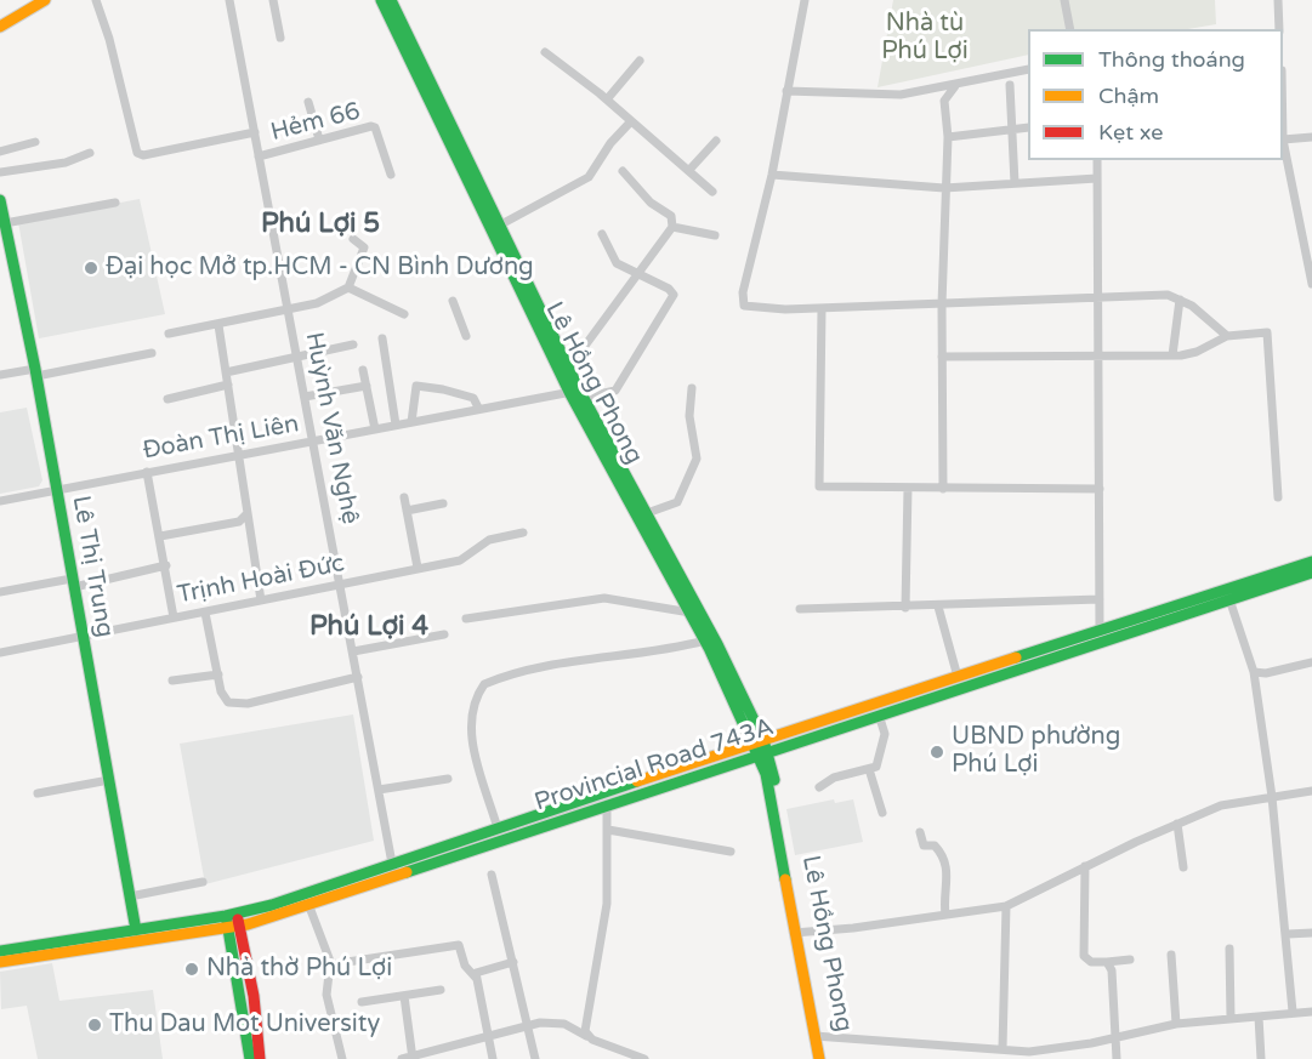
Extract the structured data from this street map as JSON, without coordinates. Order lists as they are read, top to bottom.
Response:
{
  "streets": {
    "street": [
      "Hẻm 66",
      "Lê Hồng Phong",
      "Huỳnh Văn Nghệ",
      "Đoàn Thị Liên",
      "Lê Thị Trung",
      "Trịnh Hoài Đức",
      "Provincial Road 743A"
    ]
  },
  "crossings": [
    ["Hẻm 66", "Huỳnh Văn Nghệ"],
    ["Lê Hồng Phong", "Đoàn Thị Liên"],
    ["Lê Hồng Phong", "Provincial Road 743A"],
    ["Huỳnh Văn Nghệ", "Đoàn Thị Liên"],
    ["Huỳnh Văn Nghệ", "Trịnh Hoài Đức"],
    ["Huỳnh Văn Nghệ", "Provincial Road 743A"],
    ["Đoàn Thị Liên", "Lê Thị Trung"],
    ["Lê Thị Trung", "Trịnh Hoài Đức"],
    ["Lê Thị Trung", "Provincial Road 743A"]
  ],
  "districts": ["Phú Lợi 5", "Phú Lợi 4"],
  "parks": ["Nhà tù Phú Lợi"],
  "places": [
    "Đại học Mở tp.HCM - CN Bình Dương",
    "UBND phường Phú Lợi",
    "Nhà thờ Phú Lợi",
    "Thu Dau Mot University"
  ],
  "legend": ["Thông thoáng", "Chậm", "Kẹt xe"]
}
